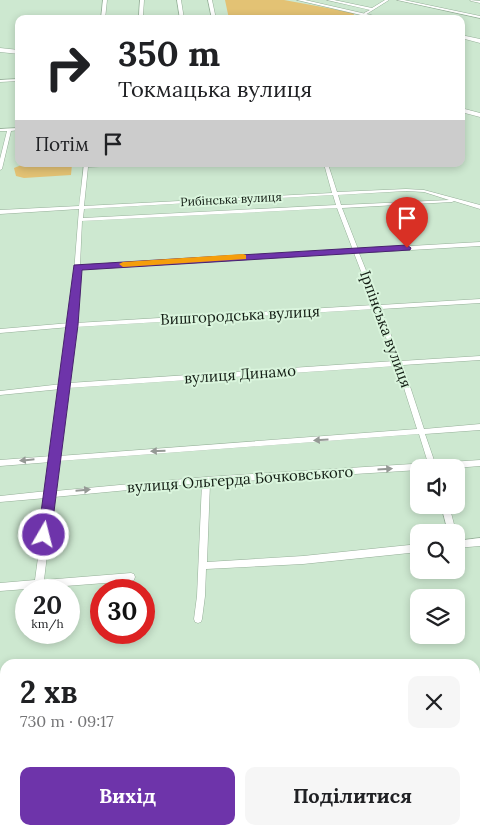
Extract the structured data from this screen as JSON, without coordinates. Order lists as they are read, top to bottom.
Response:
{
  "streets": {
    "street": [
      "Рибінська вулиця",
      "Вишгородська вулиця",
      "Ірпінська вулиця",
      "вулиця Динамо",
      "вулиця Ольгерда Бочковського"
    ]
  },
  "crossings": [
    ["Рибінська вулиця", "Ірпінська вулиця"],
    ["Вишгородська вулиця", "Ірпінська вулиця"],
    ["Ірпінська вулиця", "вулиця Динамо"]
  ],
  "page": {
    "turn": ["350 m", "Токмацька вулиця"],
    "then": "Потім",
    "speed": "20 km/h",
    "limit": "30",
    "heading": ["2 хв", "730 m · 09:17"],
    "buttons": ["Вихід", "Поділитися"]
  }
}
